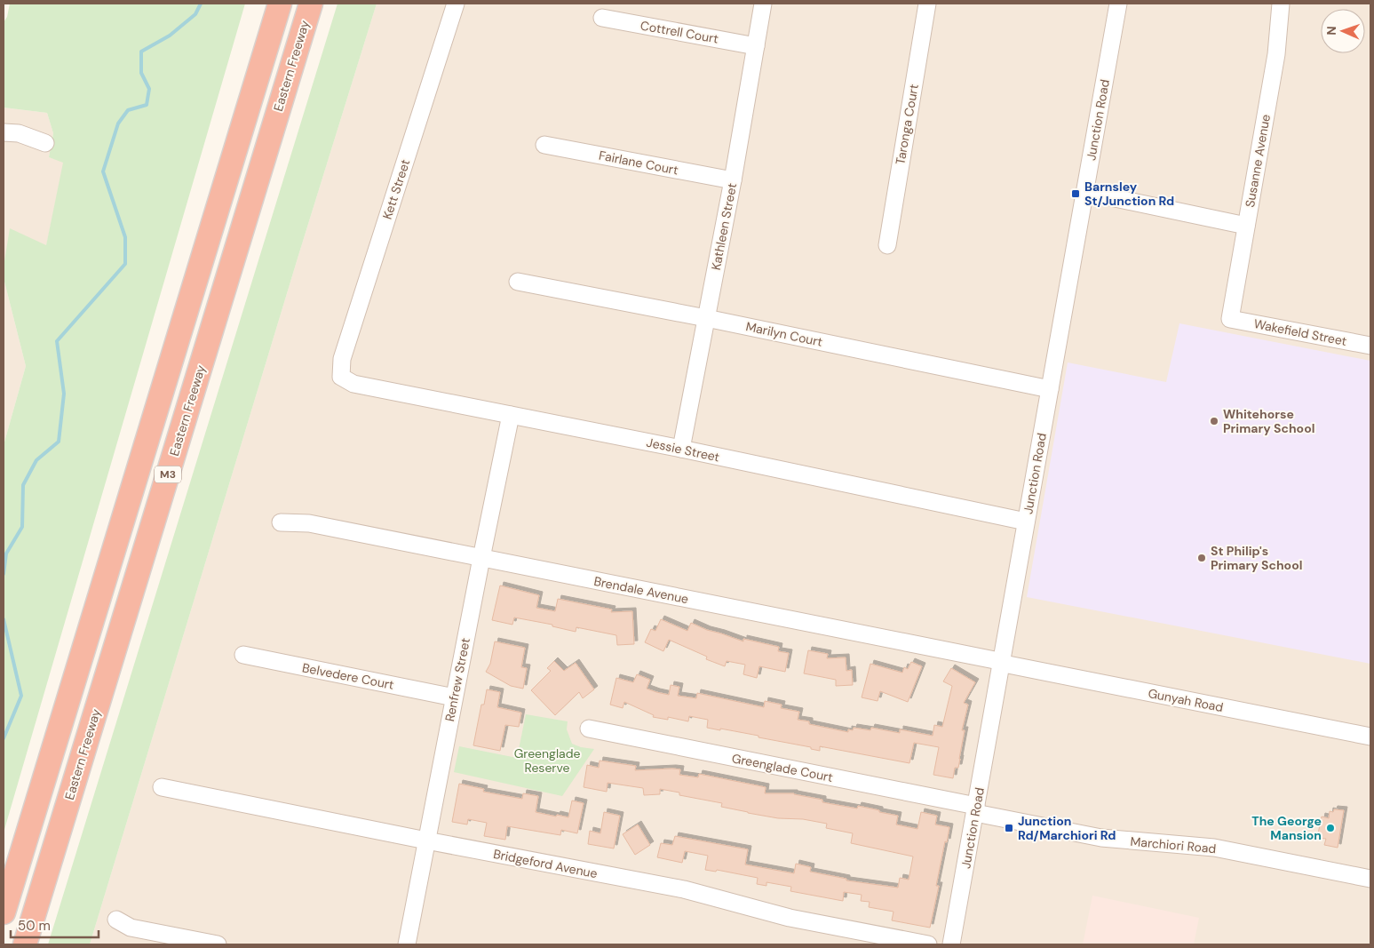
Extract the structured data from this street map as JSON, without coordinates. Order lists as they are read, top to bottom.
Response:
{
  "streets": {
    "highway": ["Eastern Freeway", "M3"],
    "street": [
      "Cottrell Court",
      "Junction Road",
      "Taronga Court",
      "Susanne Avenue",
      "Fairlane Court",
      "Kett Street",
      "Kathleen Street",
      "Wakefield Street",
      "Marilyn Court",
      "Jessie Street",
      "Brendale Avenue",
      "Belvedere Court",
      "Renfrew Street",
      "Gunyah Road",
      "Greenglade Court",
      "Marchiori Road",
      "Bridgeford Avenue"
    ]
  },
  "crossings": [
    ["Cottrell Court", "Kathleen Street"],
    ["Junction Road", "Marilyn Court"],
    ["Junction Road", "Jessie Street"],
    ["Junction Road", "Brendale Avenue"],
    ["Junction Road", "Gunyah Road"],
    ["Junction Road", "Greenglade Court"],
    ["Junction Road", "Marchiori Road"],
    ["Susanne Avenue", "Wakefield Street"],
    ["Fairlane Court", "Kathleen Street"],
    ["Kett Street", "Jessie Street"],
    ["Kathleen Street", "Marilyn Court"],
    ["Kathleen Street", "Jessie Street"],
    ["Jessie Street", "Renfrew Street"],
    ["Brendale Avenue", "Renfrew Street"],
    ["Brendale Avenue", "Gunyah Road"],
    ["Belvedere Court", "Renfrew Street"],
    ["Renfrew Street", "Bridgeford Avenue"],
    ["Greenglade Court", "Marchiori Road"]
  ],
  "parks": ["Greenglade Reserve"],
  "places": {
    "transit": ["Barnsley St/Junction Rd", "Junction Rd/Marchiori Rd"],
    "other": ["Whitehorse Primary School", "St Philip's Primary School", "The George Mansion"]
  },
  "scale_bar": "50 m",
  "north": "left"
}
